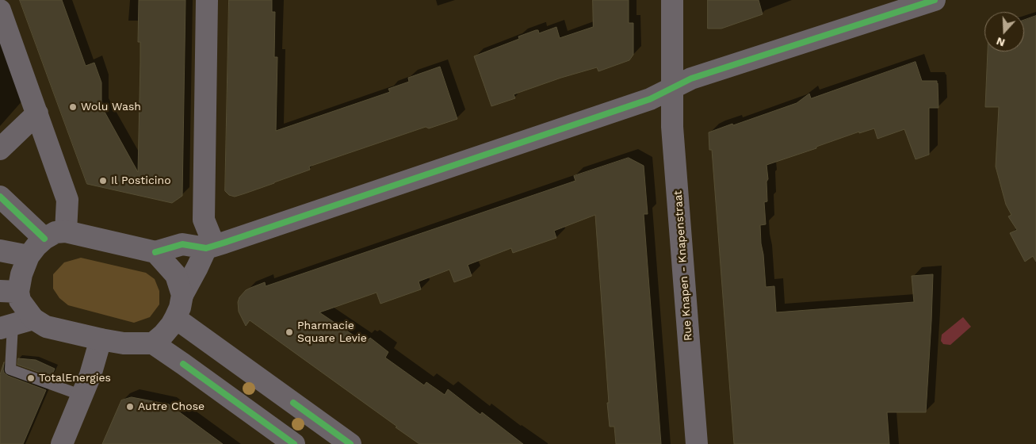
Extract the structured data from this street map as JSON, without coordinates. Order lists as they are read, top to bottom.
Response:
{
  "streets": {
    "street": ["Rue Knapen - Knapenstraat"]
  },
  "places": [
    "Wolu Wash",
    "Il Posticino",
    "Pharmacie Square Levie",
    "TotalEnergies",
    "Autre Chose"
  ],
  "north": "bottom"
}
